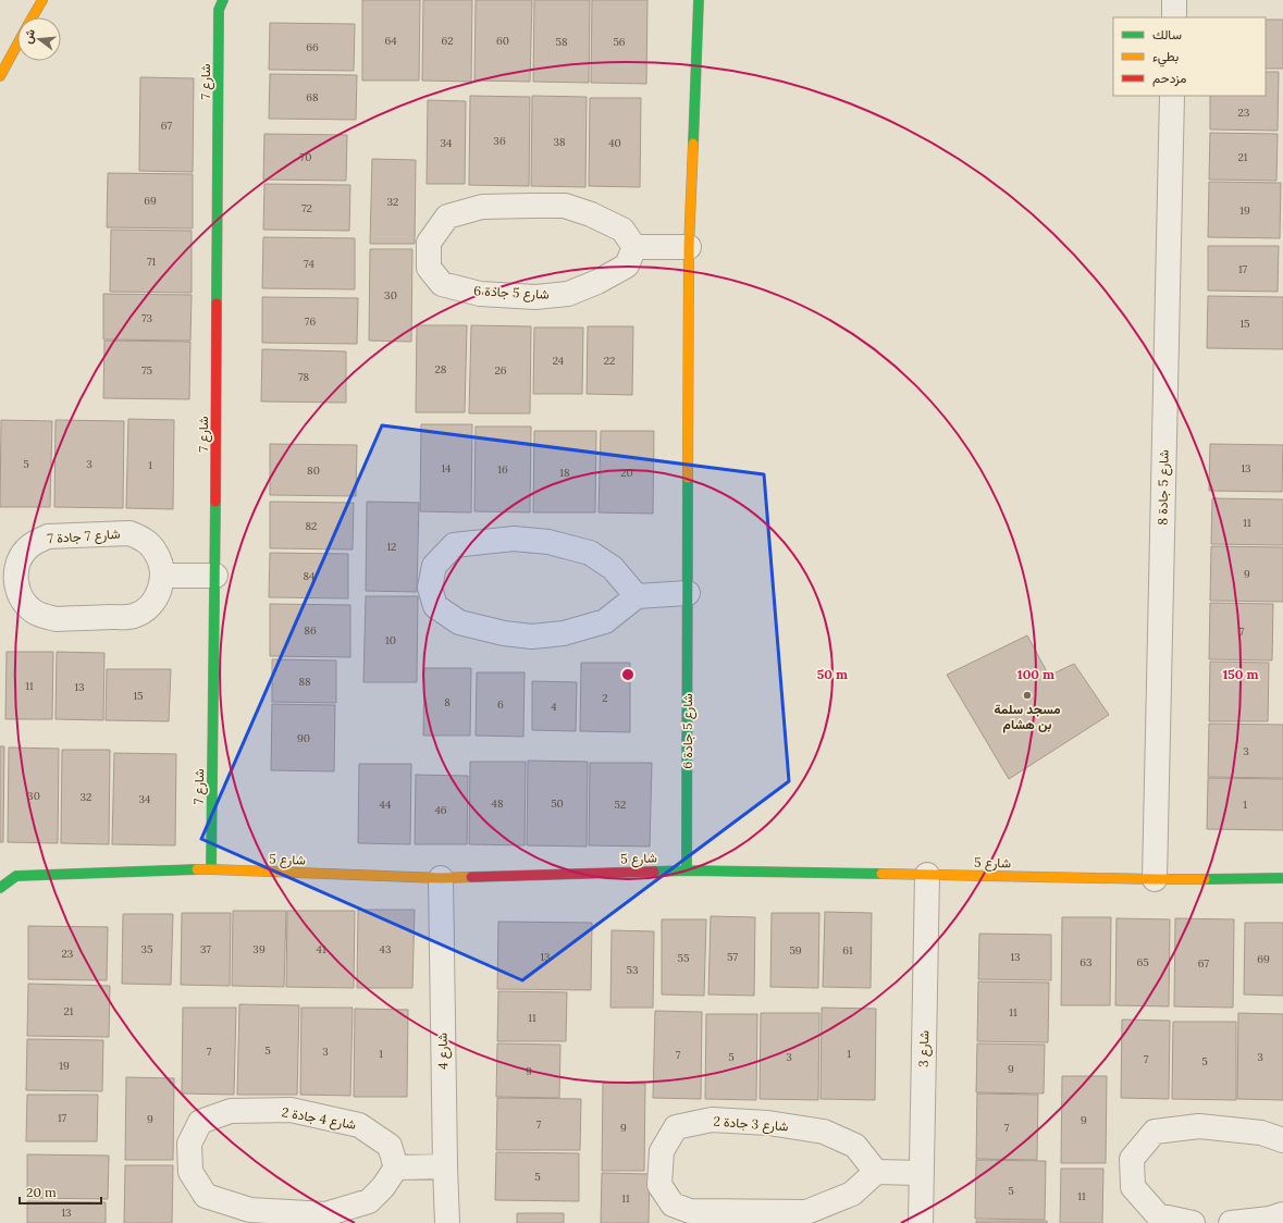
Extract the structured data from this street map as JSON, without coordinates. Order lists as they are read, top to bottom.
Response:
{
  "streets": {
    "street": [
      "شارع 7",
      "شارع 5 جادة 6",
      "شارع 5 جادة 8",
      "شارع 7 جادة 7",
      "شارع 5",
      "شارع 3",
      "شارع 4",
      "شارع 4 جادة 2",
      "شارع 3 جادة 2"
    ]
  },
  "crossings": [
    ["شارع 7", "شارع 5"],
    ["شارع 5 جادة 6", "شارع 5"],
    ["شارع 5 جادة 8", "شارع 5"],
    ["شارع 5", "شارع 3"],
    ["شارع 5", "شارع 4"]
  ],
  "places": ["مسجد سلمة بن هشام"],
  "house_numbers": [
    "64",
    "62",
    "60",
    "58",
    "56",
    "66",
    "68",
    "23",
    "67",
    "36",
    "38",
    "34",
    "40",
    "70",
    "21",
    "69",
    "32",
    "72",
    "19",
    "71",
    "74",
    "17",
    "30",
    "73",
    "76",
    "15",
    "24",
    "22",
    "28",
    "75",
    "26",
    "78",
    "5",
    "3",
    "1",
    "14",
    "13",
    "16",
    "80",
    "18",
    "20",
    "11",
    "82",
    "12",
    "9",
    "84",
    "86",
    "7",
    "10",
    "88",
    "11",
    "13",
    "15",
    "2",
    "8",
    "6",
    "4",
    "90",
    "3",
    "30",
    "32",
    "34",
    "48",
    "50",
    "44",
    "52",
    "1",
    "46",
    "35",
    "37",
    "39",
    "41",
    "43",
    "59",
    "61",
    "23",
    "13",
    "57",
    "13",
    "55",
    "69",
    "63",
    "65",
    "67",
    "53",
    "21",
    "11",
    "11",
    "5",
    "7",
    "3",
    "1",
    "1",
    "7",
    "5",
    "3",
    "3",
    "7",
    "5",
    "19",
    "9",
    "9",
    "17",
    "9",
    "9",
    "7",
    "9",
    "7",
    "5",
    "5",
    "11",
    "11",
    "13"
  ],
  "legend": ["سالك", "بطيء", "مزدحم"],
  "scale_bar": "20 m",
  "north": "left",
  "rings": ["50 m", "100 m", "150 m"]
}
